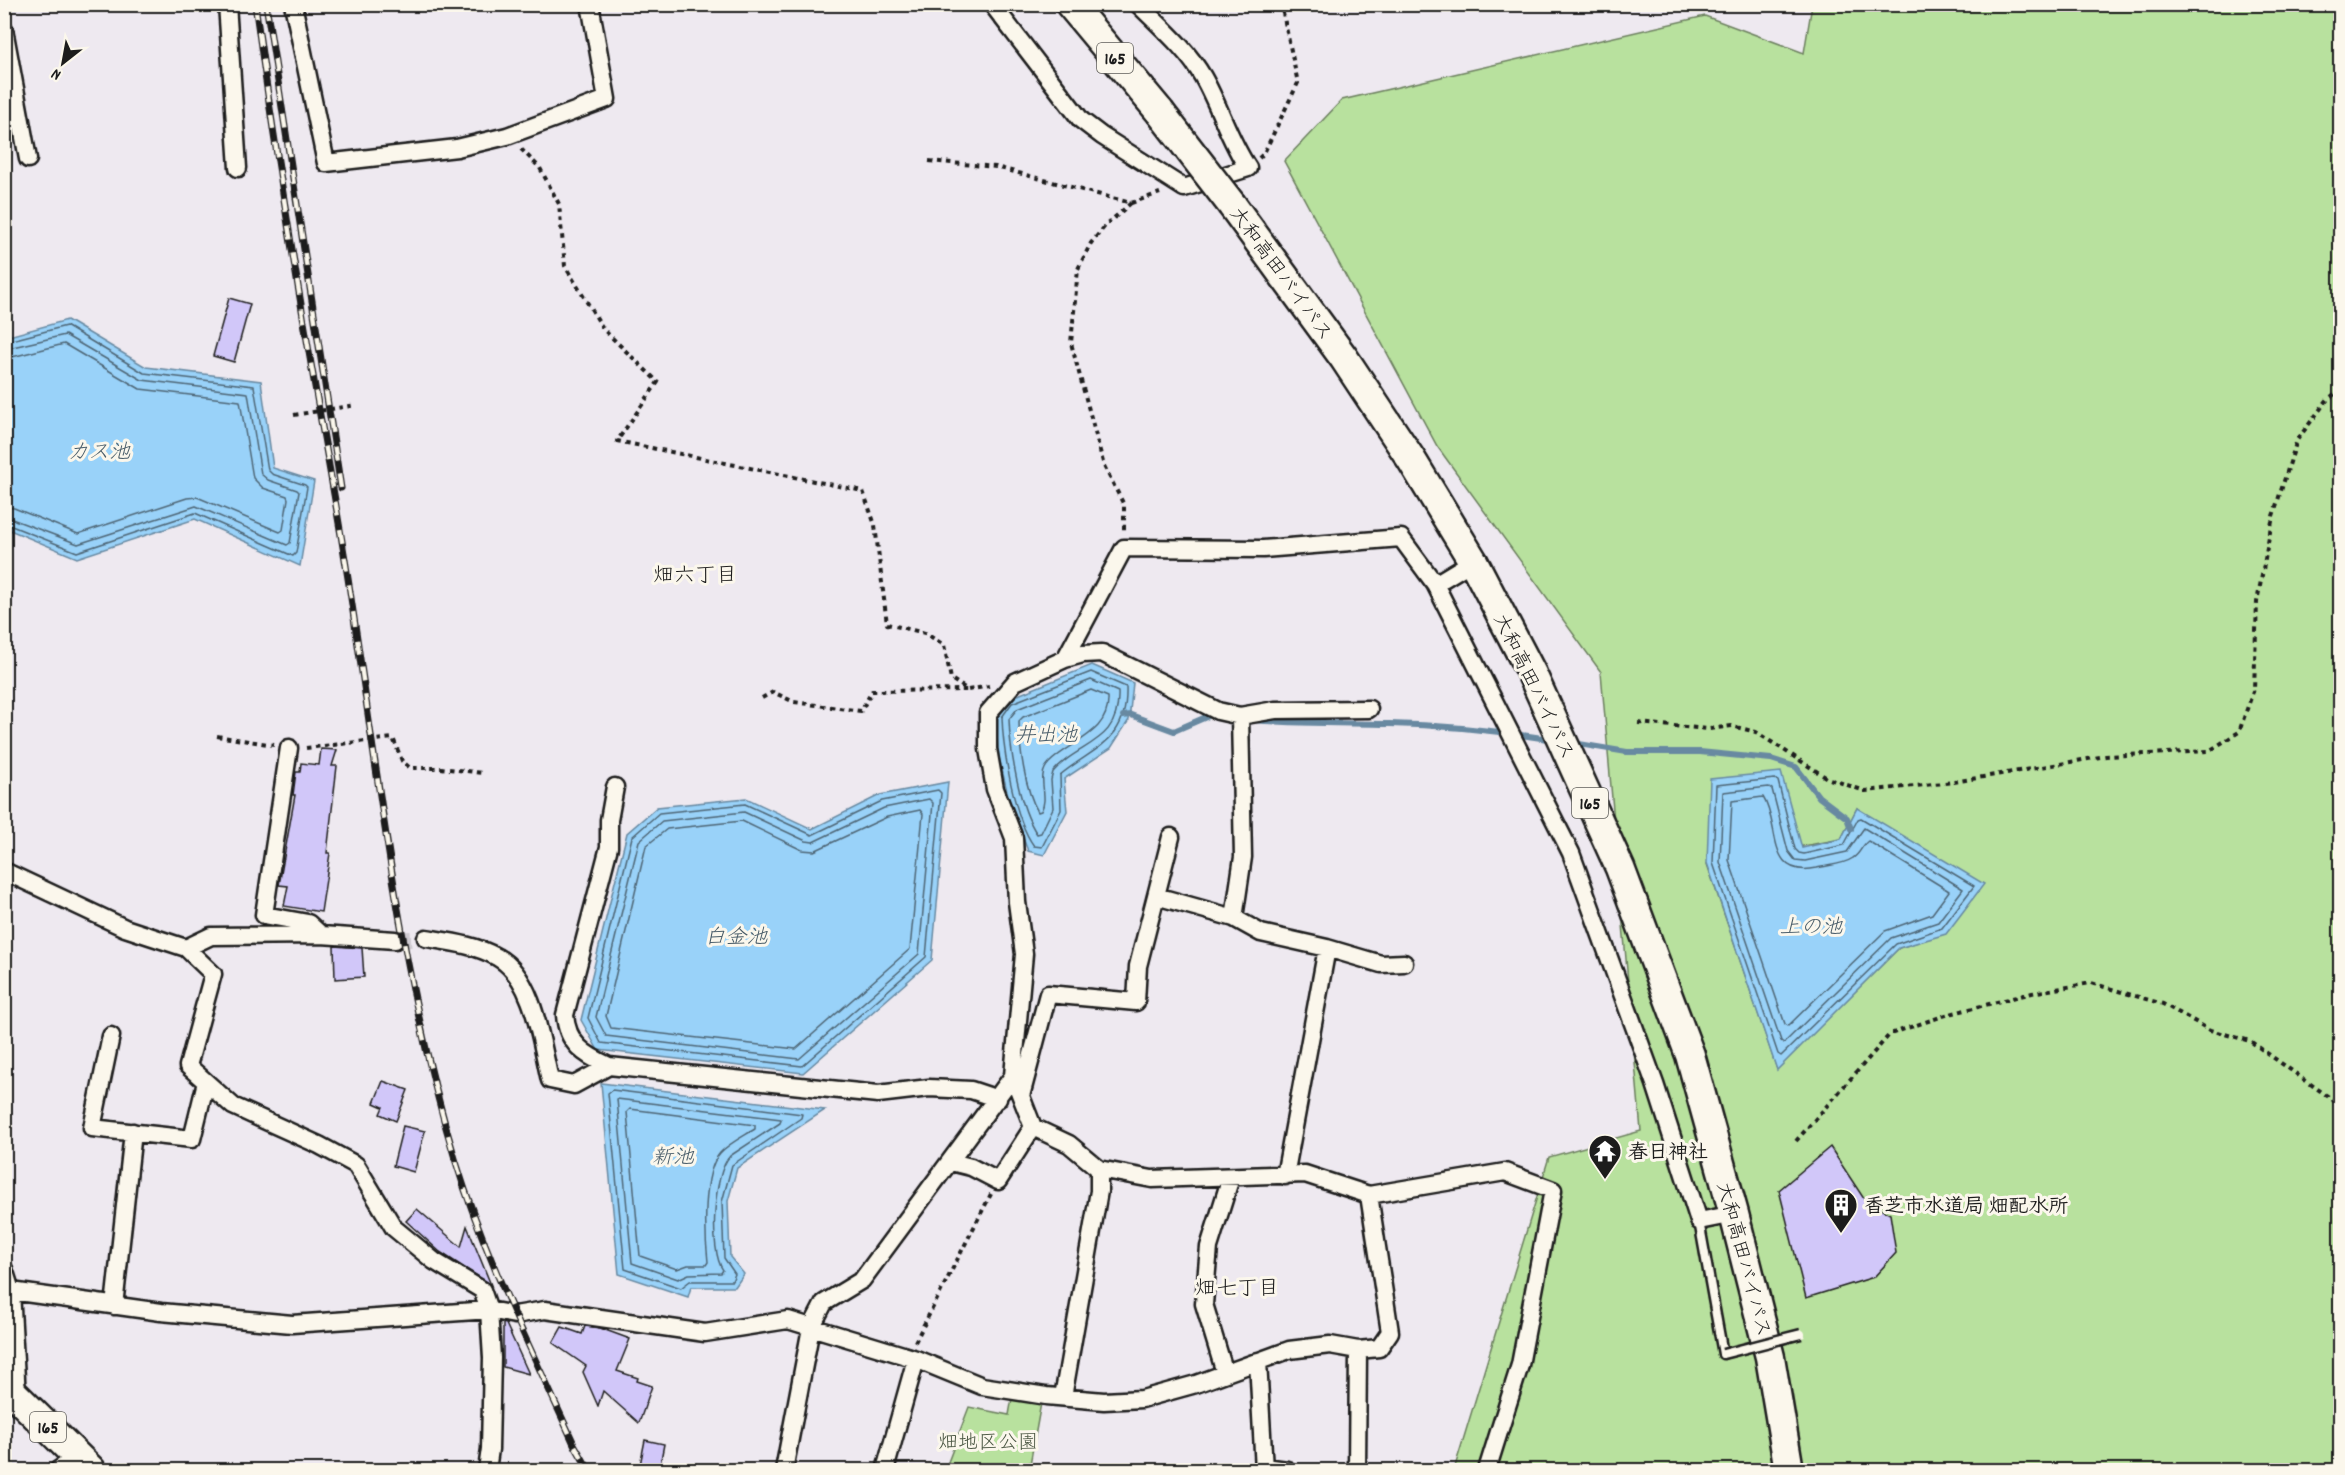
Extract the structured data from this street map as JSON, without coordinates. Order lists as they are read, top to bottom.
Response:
{
  "streets": {
    "highway": ["165", "大和高田バイパス"]
  },
  "districts": ["畑六丁目", "畑七丁目"],
  "water": [
    "カス池",
    "井出池",
    "上の池",
    "白金池",
    "新池"
  ],
  "parks": ["畑地区公園"],
  "places": {
    "temple": ["春日神社"],
    "building": ["香芝市水道局 畑配水所"]
  },
  "north": "bottom left"
}
